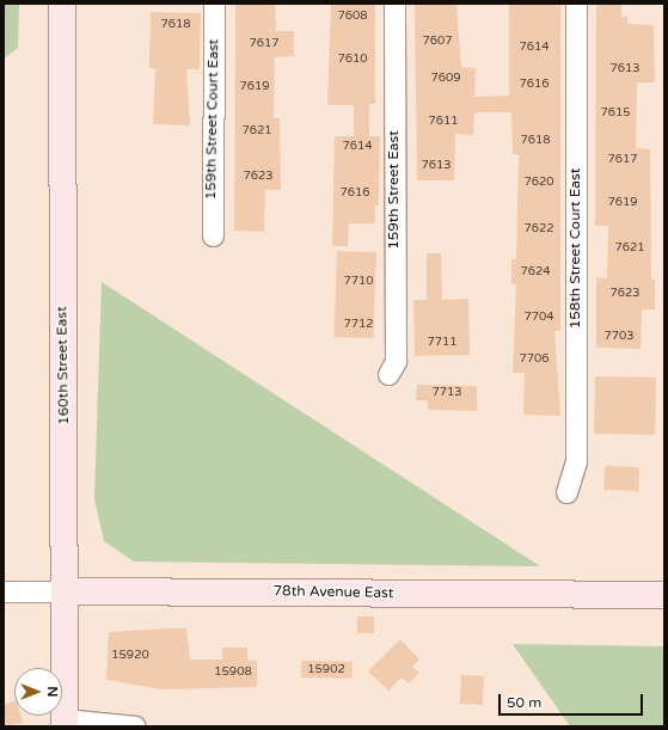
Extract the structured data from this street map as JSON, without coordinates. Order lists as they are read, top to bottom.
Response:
{
  "streets": {
    "main road": ["160th Street East", "78th Avenue East"],
    "street": ["159th Street Court East", "159th Street East", "158th Street Court East"]
  },
  "crossings": [
    ["160th Street East", "78th Avenue East"]
  ],
  "house_numbers": [
    "7608",
    "7618",
    "7607",
    "7617",
    "7614",
    "7610",
    "7613",
    "7609",
    "7616",
    "7619",
    "7615",
    "7611",
    "7621",
    "7618",
    "7614",
    "7617",
    "7613",
    "7623",
    "7620",
    "7616",
    "7619",
    "7622",
    "7621",
    "7624",
    "7710",
    "7623",
    "7704",
    "7712",
    "7703",
    "7711",
    "7706",
    "7713",
    "15920",
    "15902",
    "15908"
  ],
  "scale_bar": "50 m",
  "north": "right"
}
